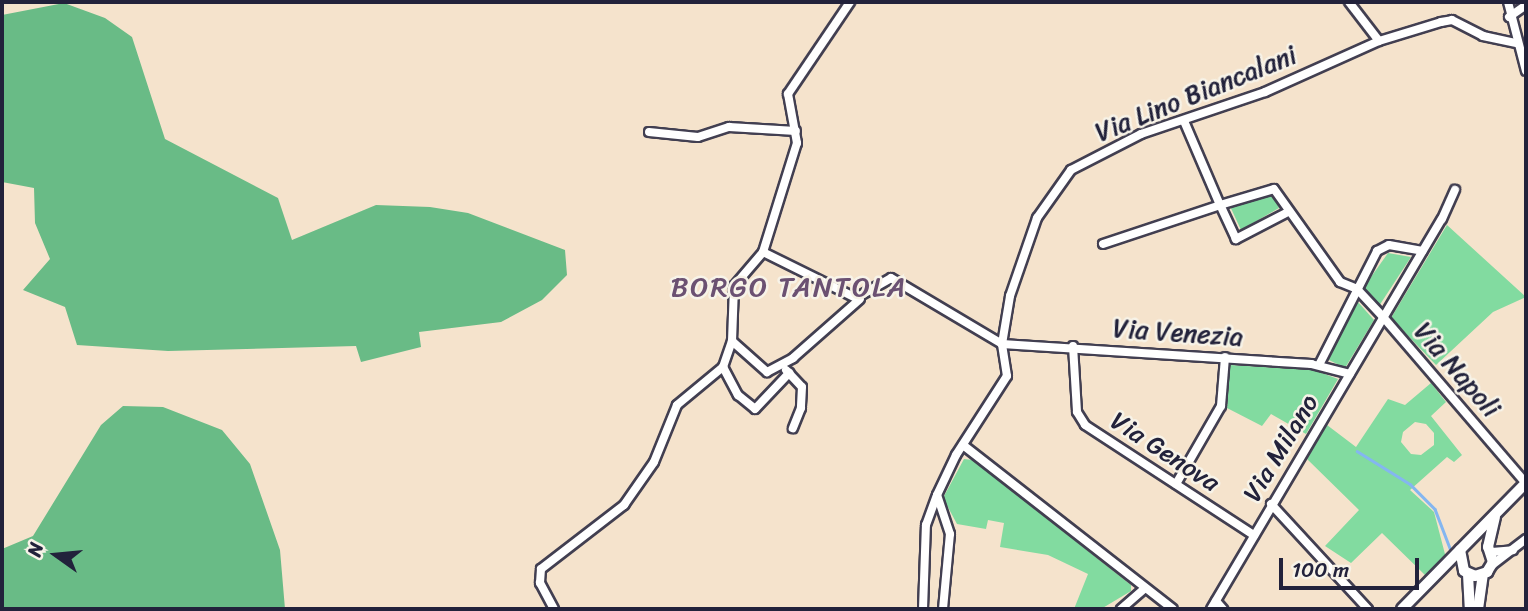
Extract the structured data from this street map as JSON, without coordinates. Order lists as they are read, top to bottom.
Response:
{
  "streets": {
    "street": [
      "Via Lino Biancalani",
      "Via Venezia",
      "Via Napoli",
      "Via Milano",
      "Via Genova"
    ]
  },
  "crossings": [
    ["Via Lino Biancalani", "Via Venezia"],
    ["Via Venezia", "Via Milano"],
    ["Via Venezia", "Via Genova"],
    ["Via Napoli", "Via Milano"],
    ["Via Milano", "Via Genova"]
  ],
  "districts": ["BORGO TANTOLA"],
  "scale_bar": "100 m",
  "north": "left"
}
